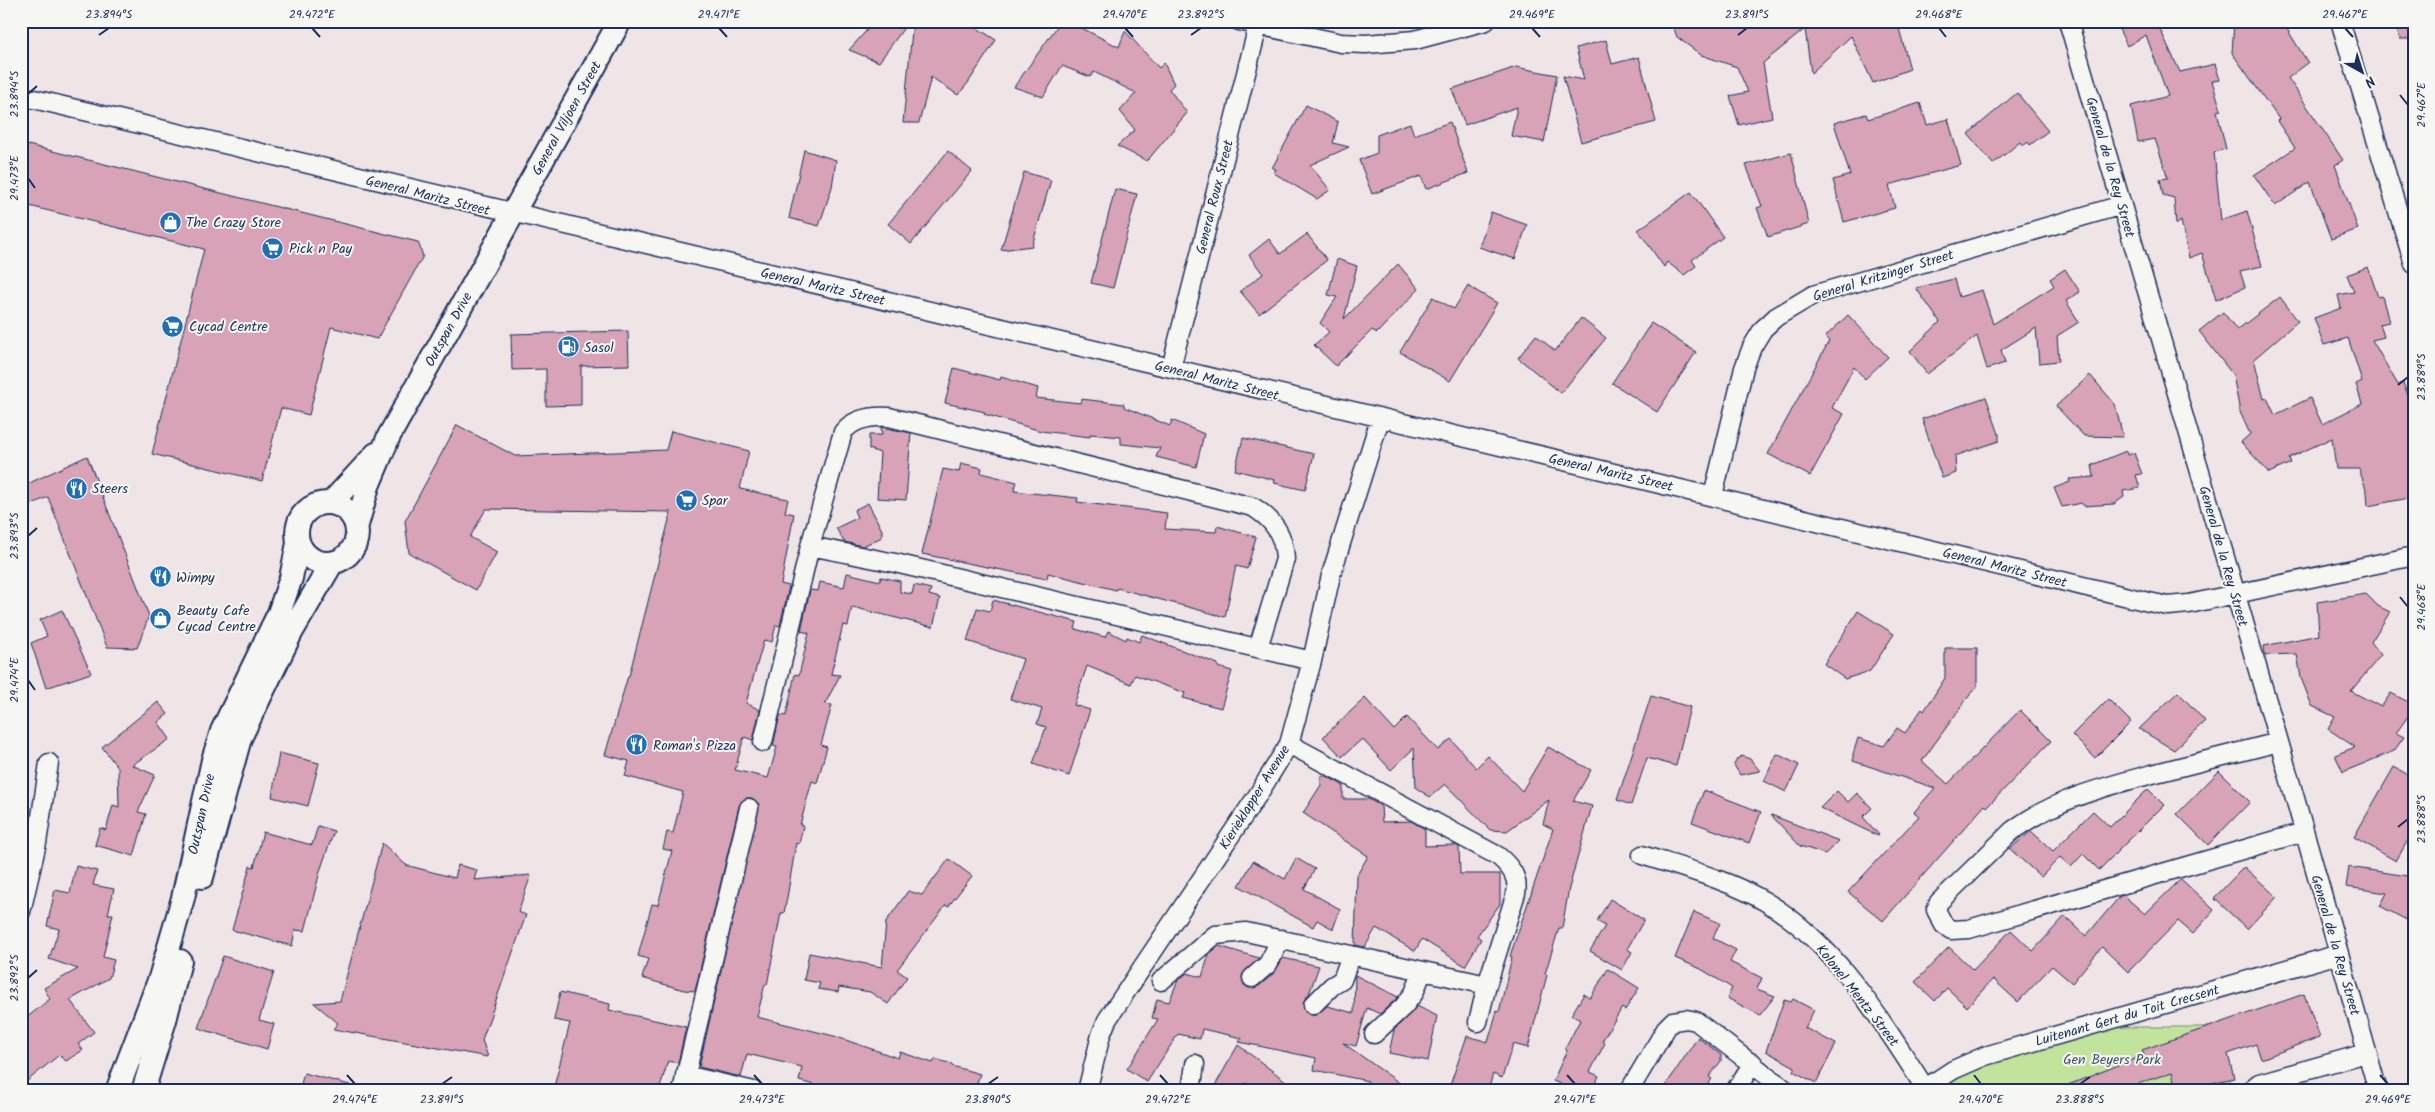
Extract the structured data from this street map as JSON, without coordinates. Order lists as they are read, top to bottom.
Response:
{
  "streets": {
    "street": [
      "General Viljoen Street",
      "General de la Rey Street",
      "General Maritz Street",
      "General Roux Street",
      "General Kritzinger Street",
      "Outspan Drive",
      "Kierieklapper Avenue",
      "Kolonel Mentz Street",
      "Luitenant Gert du Toit Crecsent"
    ]
  },
  "crossings": [
    ["General Viljoen Street", "General Maritz Street"],
    ["General Viljoen Street", "Outspan Drive"],
    ["General de la Rey Street", "General Maritz Street"],
    ["General de la Rey Street", "General Kritzinger Street"],
    ["General de la Rey Street", "Luitenant Gert du Toit Crecsent"],
    ["General Maritz Street", "General Roux Street"],
    ["General Maritz Street", "General Kritzinger Street"],
    ["General Maritz Street", "Outspan Drive"],
    ["General Maritz Street", "Kierieklapper Avenue"],
    ["Kolonel Mentz Street", "Luitenant Gert du Toit Crecsent"]
  ],
  "parks": ["Gen Beyers Park"],
  "places": {
    "shop": ["The Crazy Store", "Beauty Cafe Cycad Centre"],
    "supermarket": ["Pick n Pay", "Cycad Centre", "Spar"],
    "fuel station": ["Sasol"],
    "restaurant": ["Steers", "Wimpy", "Roman's Pizza"]
  },
  "north": "bottom right",
  "coordinates": [
    "23.894°S",
    "29.472°E",
    "29.471°E",
    "29.470°E",
    "23.892°S",
    "29.469°E",
    "23.891°S",
    "29.468°E",
    "29.467°E",
    "29.473°E",
    "23.889°S",
    "23.893°S",
    "29.474°E",
    "23.888°S",
    "23.890°S"
  ]
}
